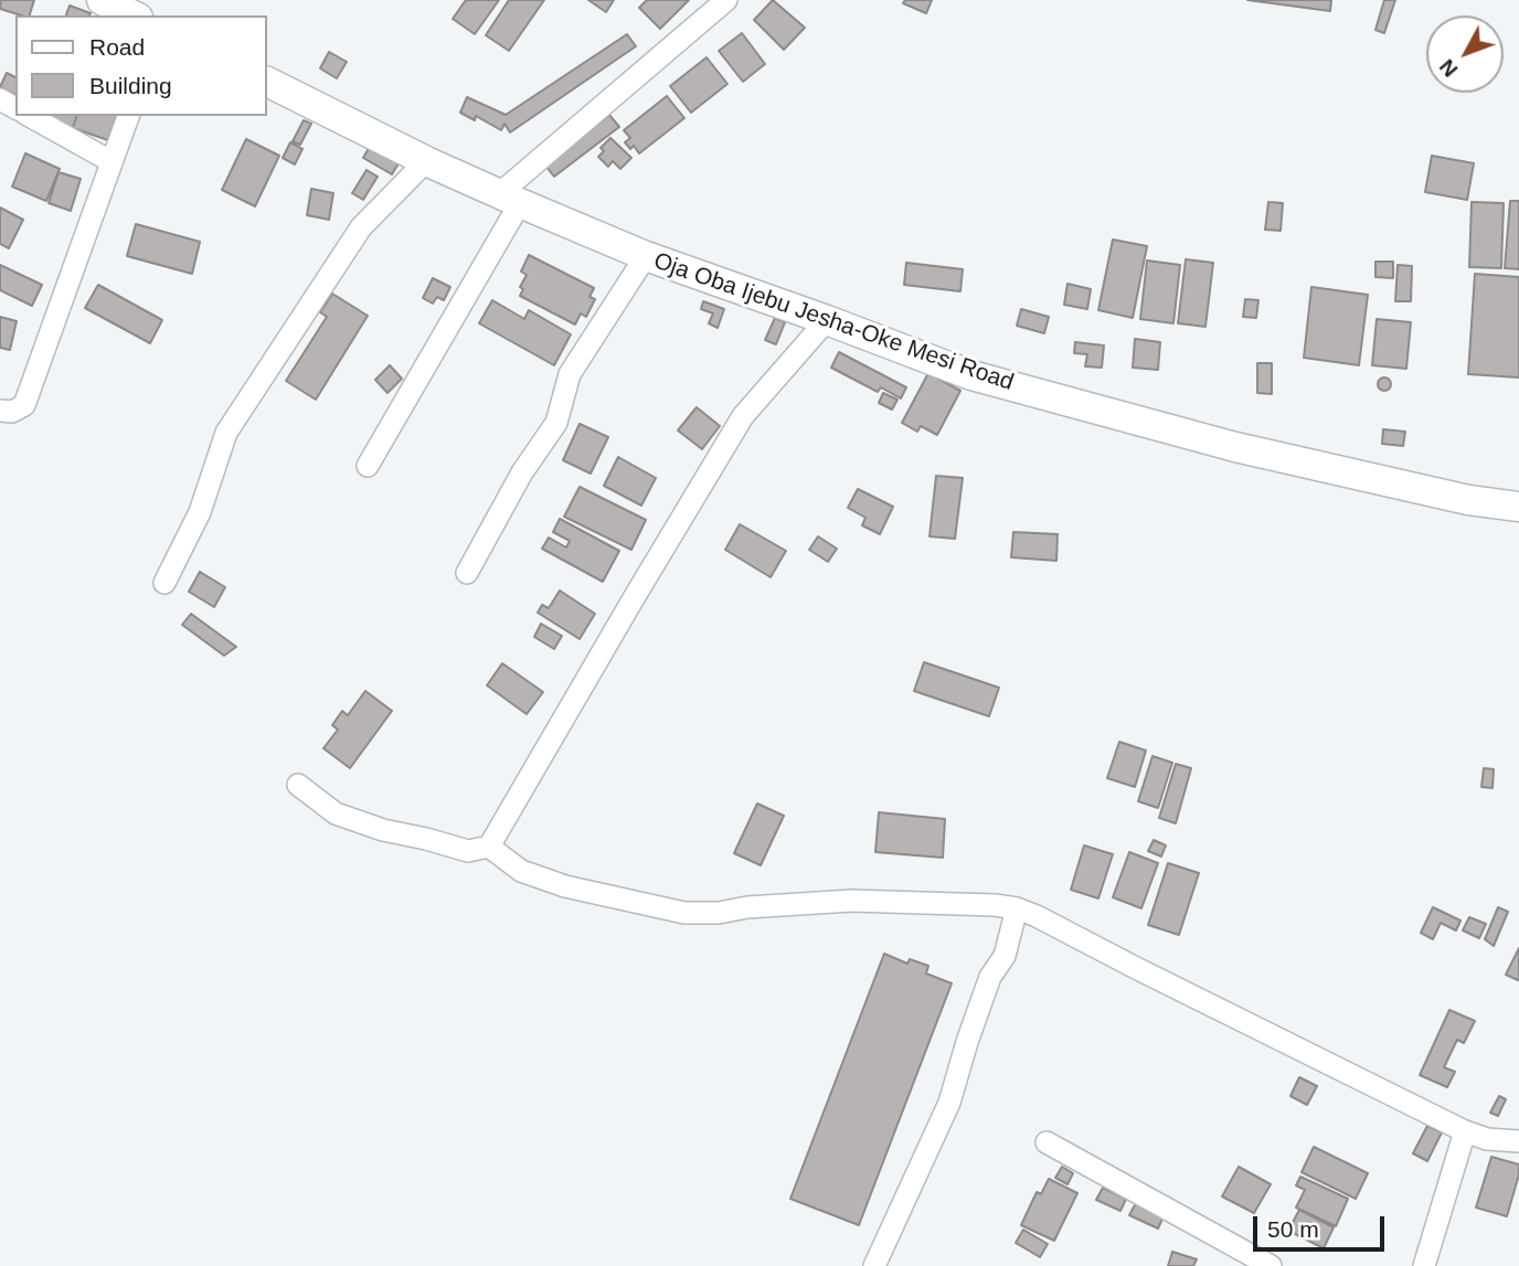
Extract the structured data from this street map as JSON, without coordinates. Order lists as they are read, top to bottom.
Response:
{
  "streets": {
    "main road": ["Oja Oba Ijebu Jesha-Oke Mesi Road"]
  },
  "legend": ["Road", "Building"],
  "scale_bar": "50 m",
  "north": "bottom left"
}
